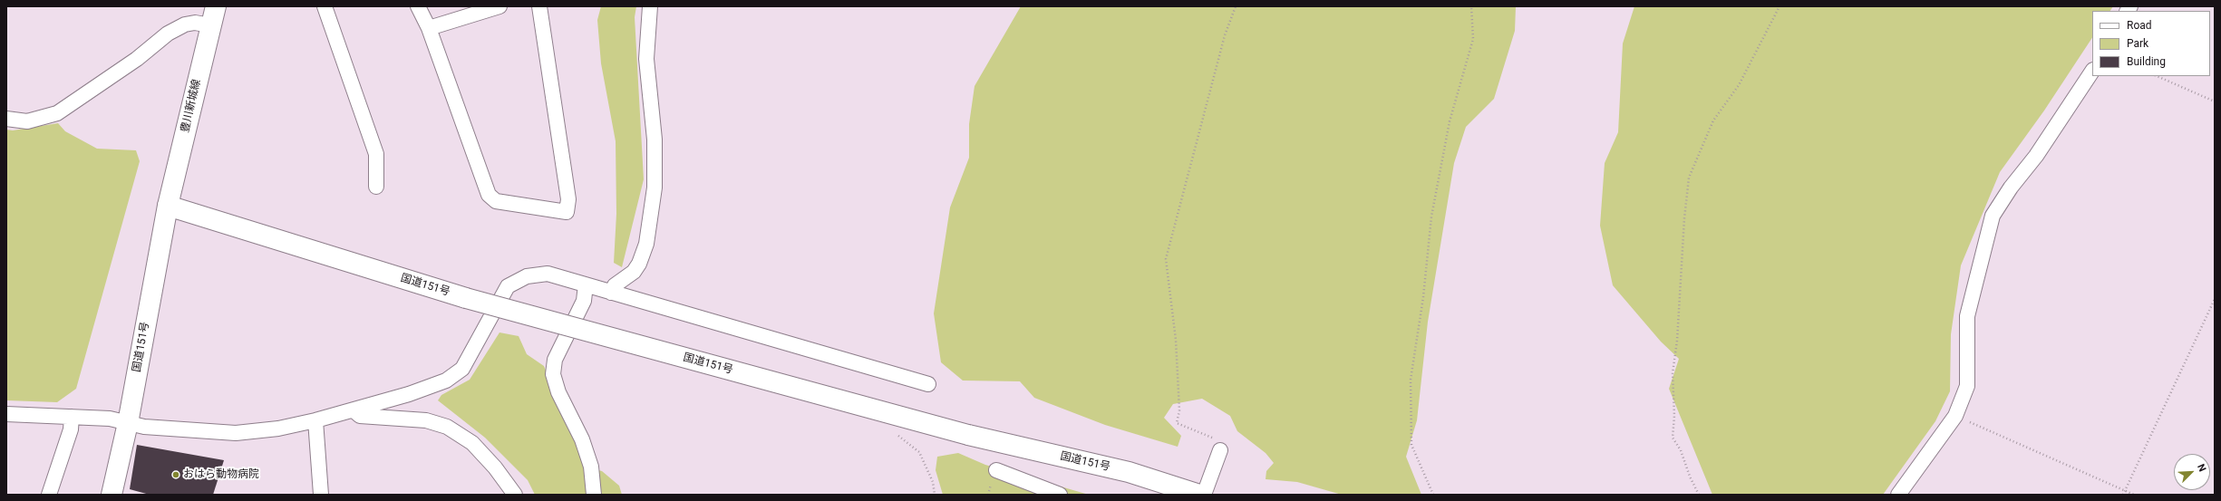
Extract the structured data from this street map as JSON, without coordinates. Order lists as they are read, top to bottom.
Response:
{
  "streets": {
    "main road": ["豊川新城線", "国道151号"]
  },
  "crossings": [
    ["豊川新城線", "国道151号"]
  ],
  "places": ["おはら動物病院"],
  "legend": ["Road", "Park", "Building"],
  "north": "top right"
}
